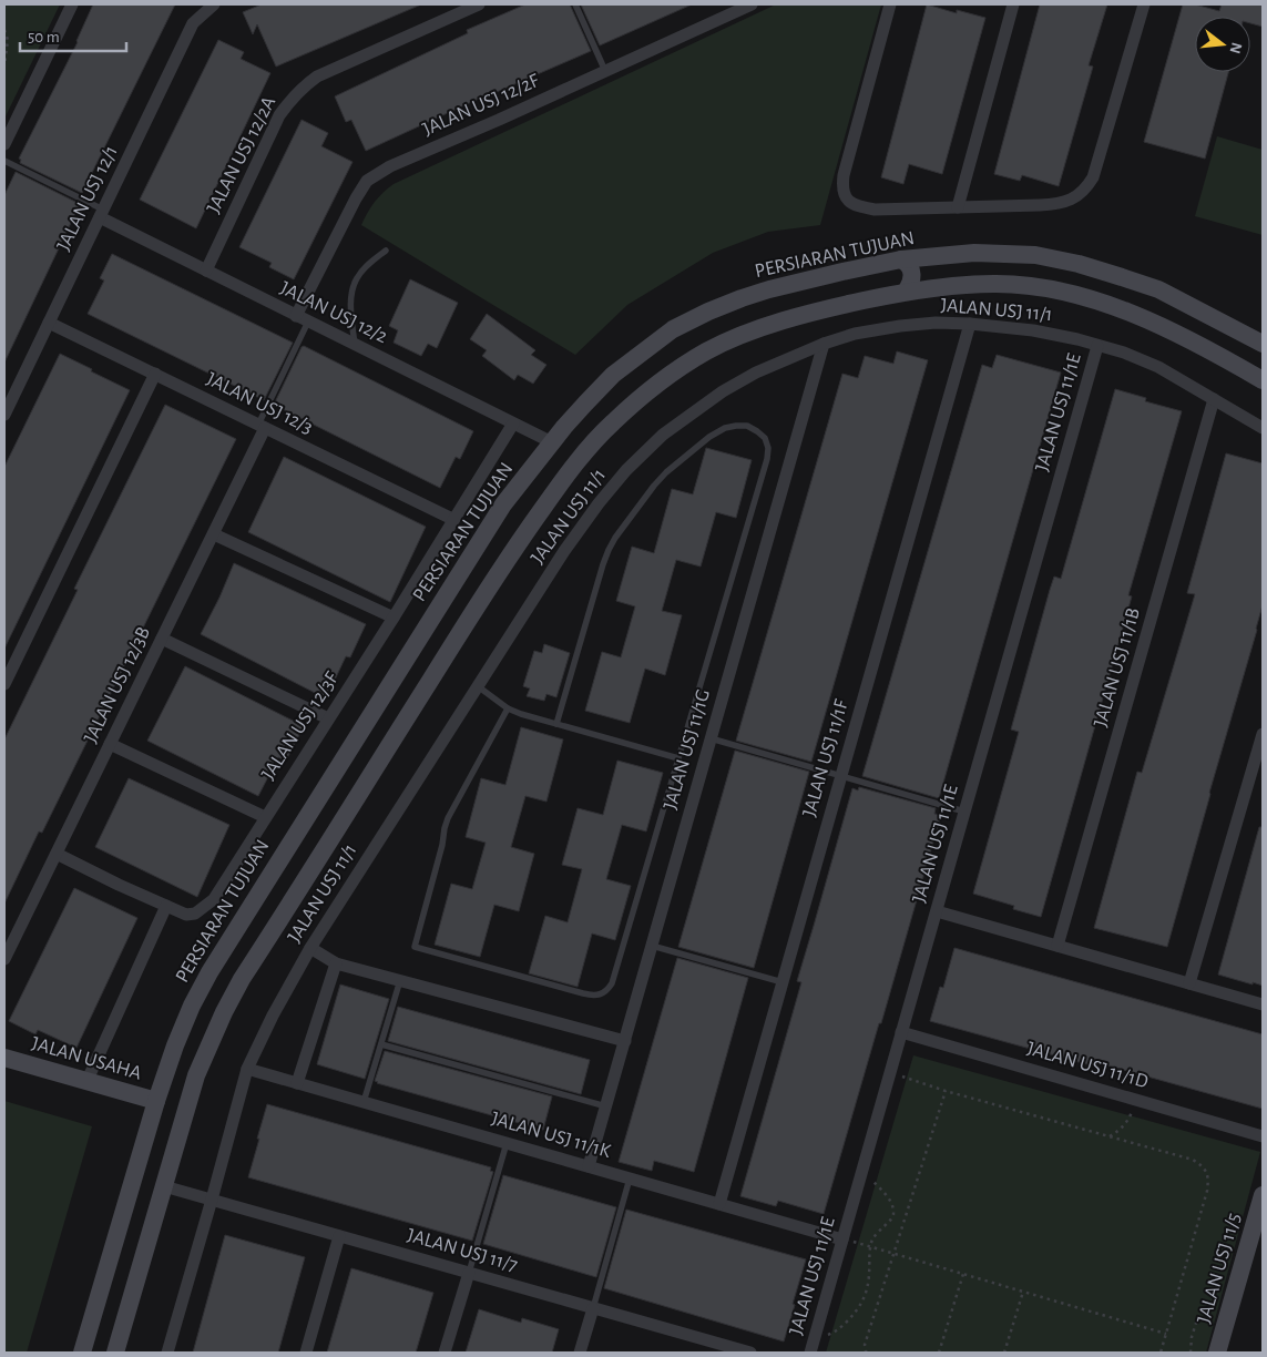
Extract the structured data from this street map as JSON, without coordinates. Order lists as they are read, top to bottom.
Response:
{
  "streets": {
    "main road": ["PERSIARAN TUJUAN", "JALAN USAHA", "JALAN USJ 11/5"],
    "street": [
      "JALAN USJ 12/2F",
      "JALAN USJ 12/2A",
      "JALAN USJ 12/1",
      "JALAN USJ 11/1",
      "JALAN USJ 12/2",
      "JALAN USJ 12/3",
      "JALAN USJ 11/1E",
      "JALAN USJ 11/1B",
      "JALAN USJ 12/3B",
      "JALAN USJ 12/3F",
      "JALAN USJ 11/1G",
      "JALAN USJ 11/1F",
      "JALAN USJ 11/1D",
      "JALAN USJ 11/1K",
      "JALAN USJ 11/7"
    ]
  },
  "crossings": [
    ["JALAN USJ 12/2F", "JALAN USJ 12/2"],
    ["JALAN USJ 12/2A", "JALAN USJ 12/2"],
    ["JALAN USJ 12/1", "JALAN USJ 12/2"],
    ["JALAN USJ 12/1", "JALAN USJ 12/3"],
    ["PERSIARAN TUJUAN", "JALAN USJ 12/2"],
    ["PERSIARAN TUJUAN", "JALAN USAHA"],
    ["JALAN USJ 11/1", "JALAN USJ 11/1E"],
    ["JALAN USJ 11/1", "JALAN USJ 11/1B"],
    ["JALAN USJ 11/1", "JALAN USJ 11/1G"],
    ["JALAN USJ 11/1", "JALAN USJ 11/1F"],
    ["JALAN USJ 11/1", "JALAN USJ 11/1K"],
    ["JALAN USJ 11/1", "JALAN USJ 11/7"],
    ["JALAN USJ 12/2", "JALAN USJ 12/3F"],
    ["JALAN USJ 12/3", "JALAN USJ 12/3B"],
    ["JALAN USJ 12/3", "JALAN USJ 12/3F"],
    ["JALAN USJ 11/1E", "JALAN USJ 11/1D"],
    ["JALAN USJ 11/1E", "JALAN USJ 11/1K"],
    ["JALAN USJ 12/3B", "JALAN USJ 12/3F"],
    ["JALAN USJ 11/1G", "JALAN USJ 11/1K"],
    ["JALAN USJ 11/1F", "JALAN USJ 11/1K"]
  ],
  "scale_bar": "50 m",
  "north": "right"
}
